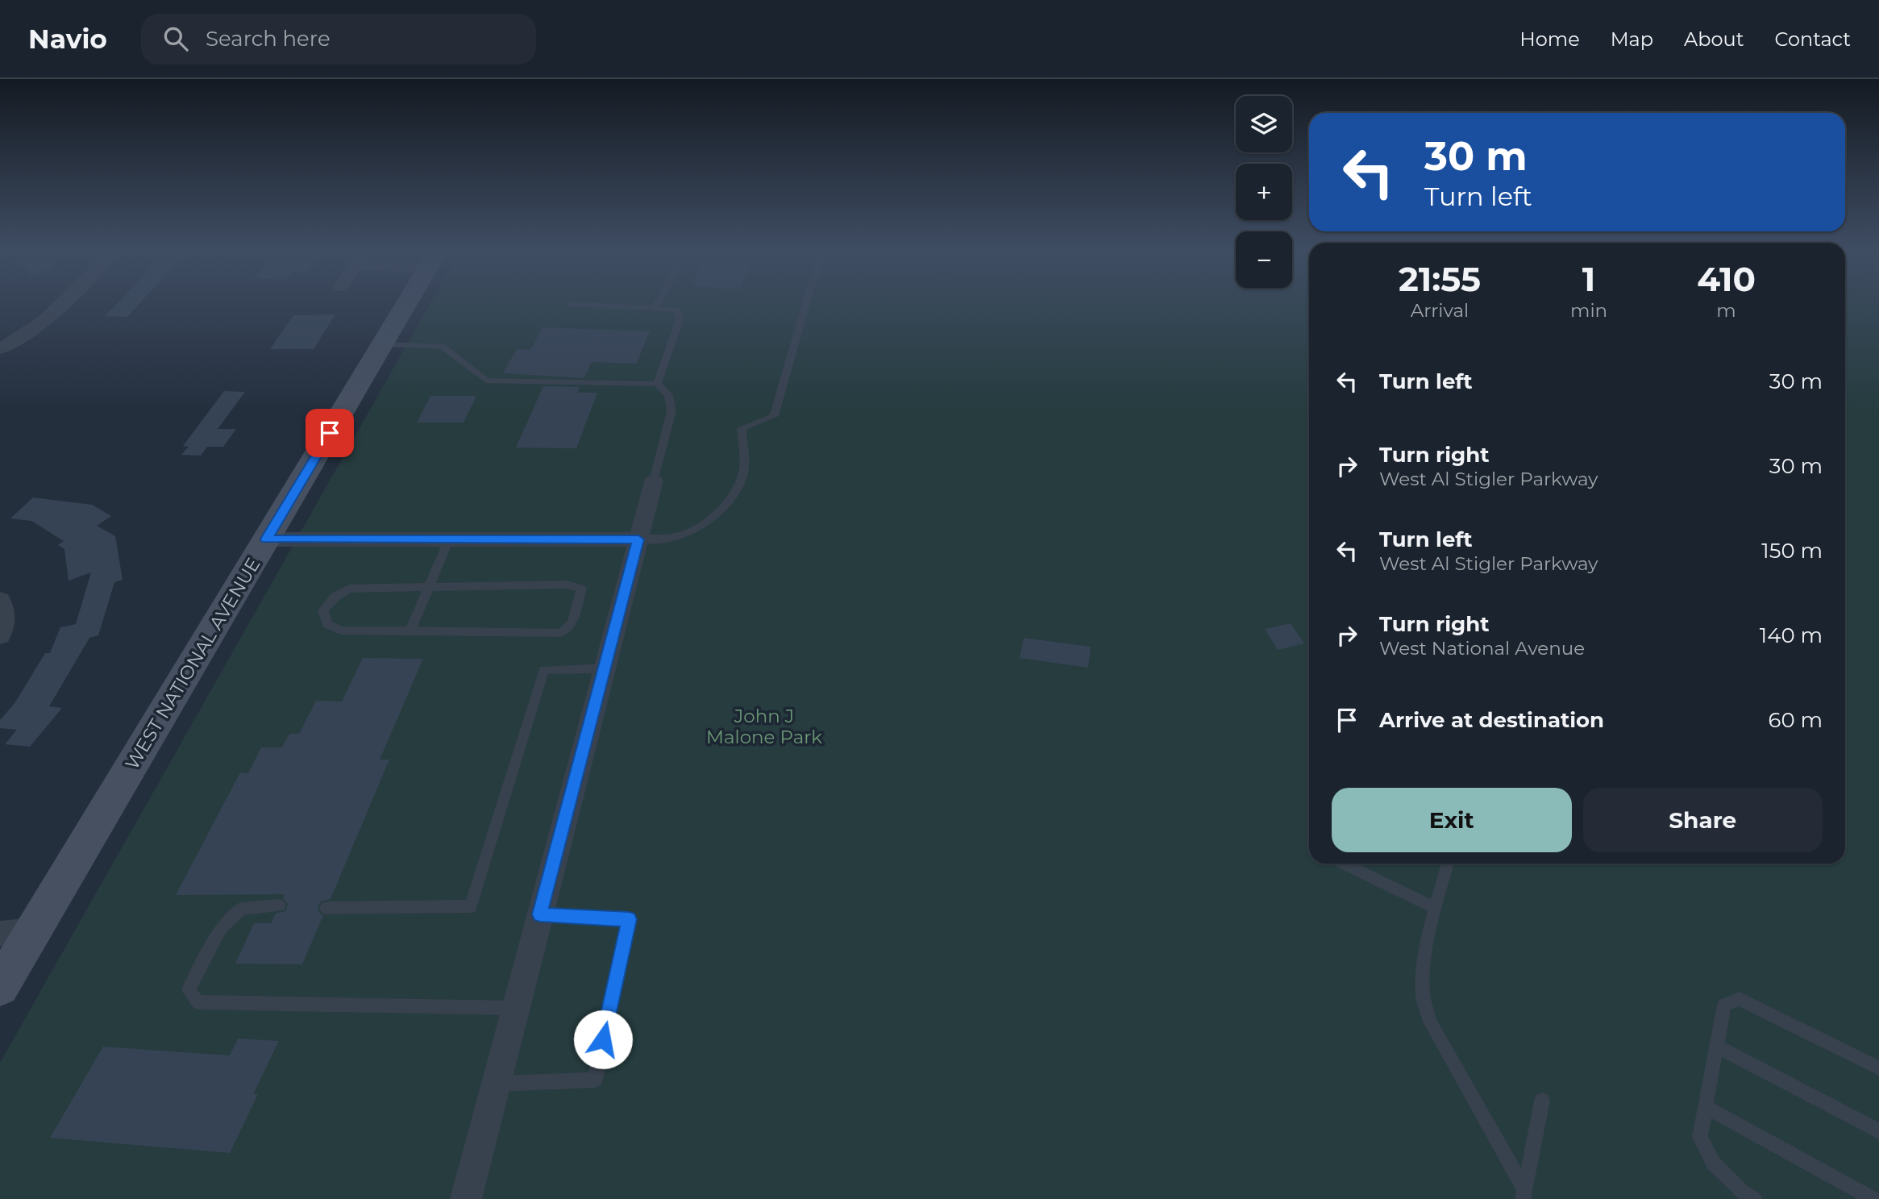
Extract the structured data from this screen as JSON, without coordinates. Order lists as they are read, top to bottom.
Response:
{
  "streets": {
    "main road": ["WEST NATIONAL AVENUE"]
  },
  "parks": ["John J Malone Park"],
  "page": {
    "header": "Navio",
    "search": "Search here",
    "nav": [
      "Home",
      "Map",
      "About",
      "Contact"
    ],
    "map_buttons": ["+", "−"],
    "turn": ["30 m", "Turn left"],
    "eta": [
      "21:55",
      "Arrival",
      "1",
      "min",
      "410",
      "m"
    ],
    "list": [
      {
        "name": "Turn left",
        "value": "30 m"
      },
      {
        "name": "Turn right",
        "note": "West Al Stigler Parkway",
        "value": "30 m"
      },
      {
        "name": "Turn left",
        "note": "West Al Stigler Parkway",
        "value": "150 m"
      },
      {
        "name": "Turn right",
        "note": "West National Avenue",
        "value": "140 m"
      },
      {
        "name": "Arrive at destination",
        "value": "60 m"
      }
    ],
    "buttons": ["Exit", "Share"]
  }
}
